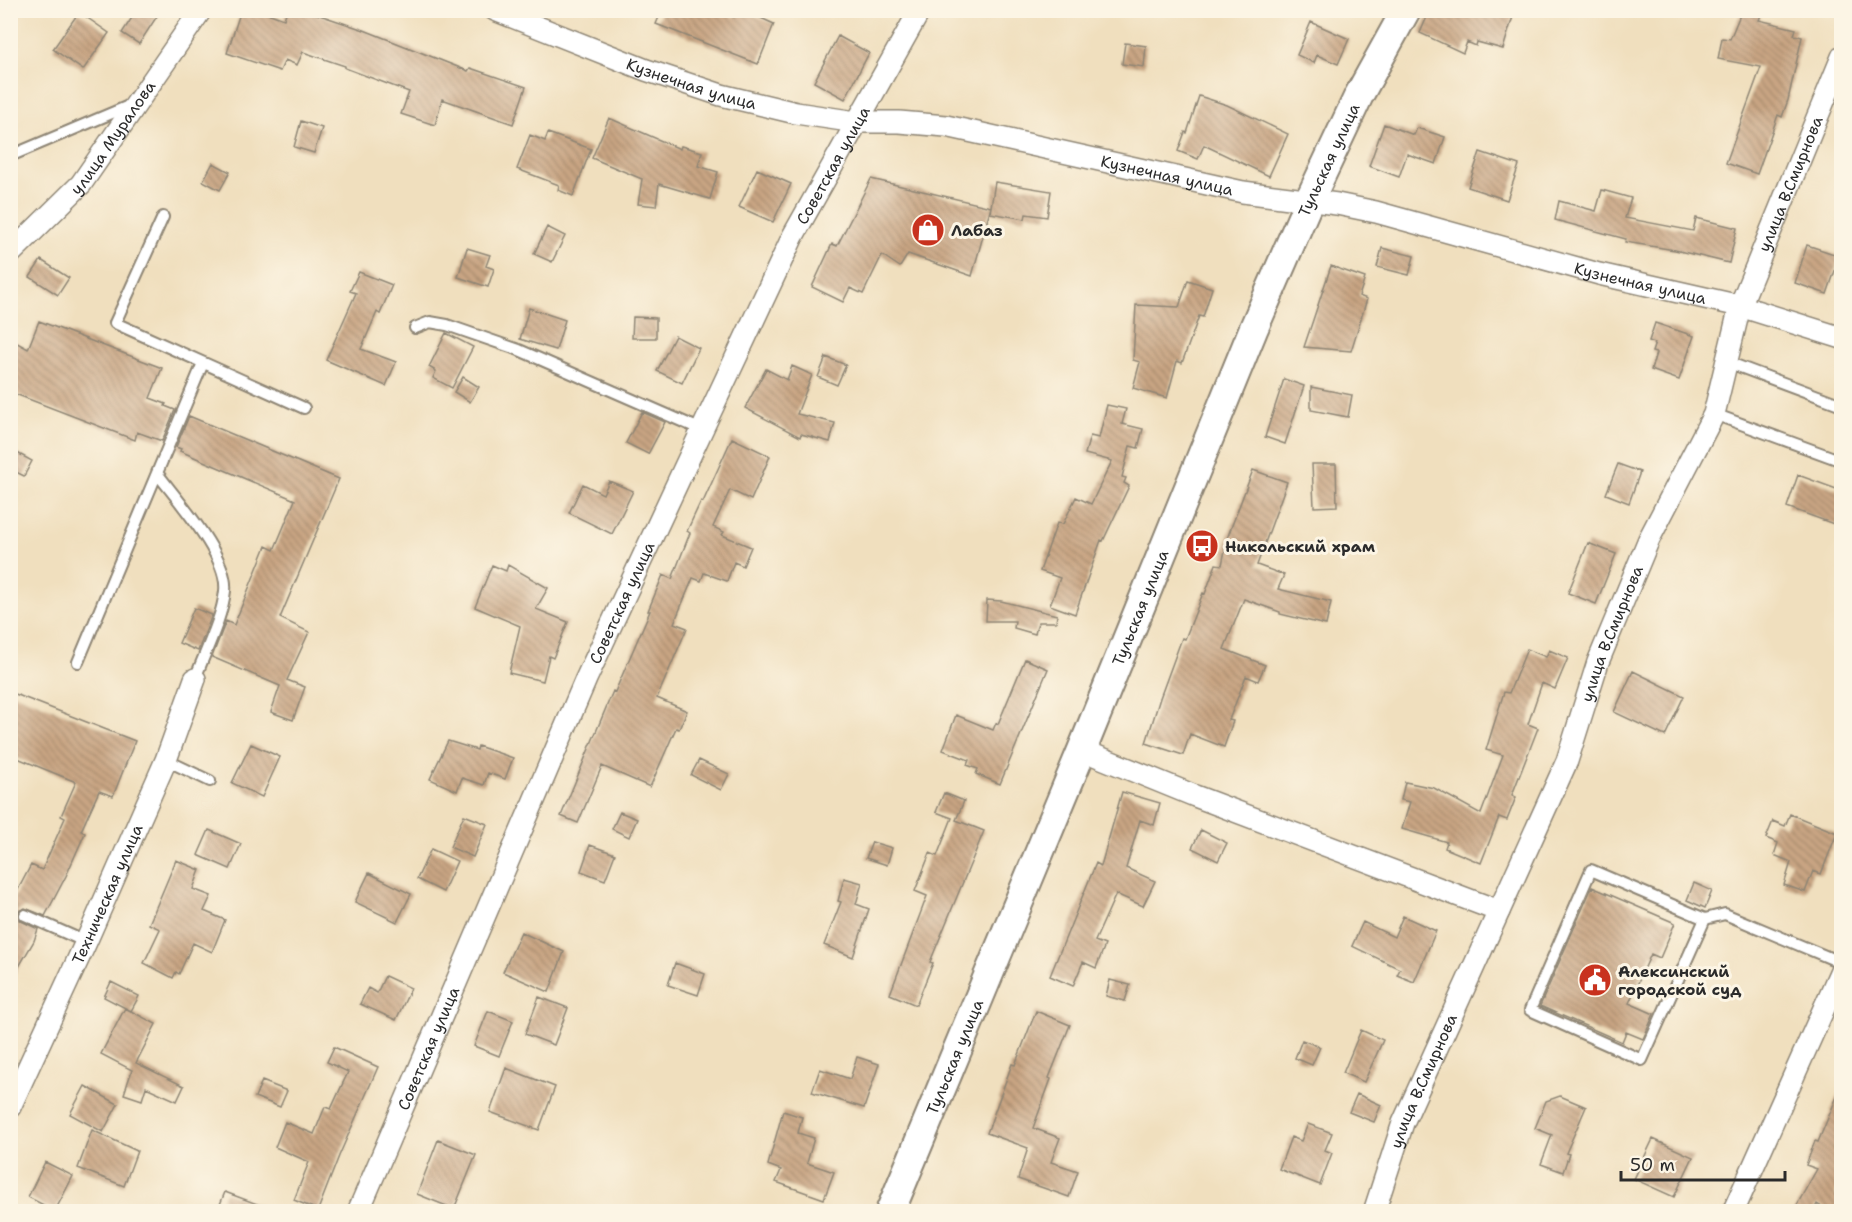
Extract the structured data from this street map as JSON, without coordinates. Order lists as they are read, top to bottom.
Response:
{
  "streets": {
    "main road": ["Тульская улица"],
    "street": [
      "Кузнечная улица",
      "улица Муралова",
      "Советская улица",
      "улица В.Смирнова",
      "Техническая улица"
    ]
  },
  "crossings": [
    ["Кузнечная улица", "Тульская улица"],
    ["Кузнечная улица", "Советская улица"],
    ["Кузнечная улица", "улица В.Смирнова"]
  ],
  "places": {
    "shop": ["Лабаз"],
    "bus stop": ["Никольский храм"],
    "public building": ["Алексинский городской суд"]
  },
  "scale_bar": "50 m"
}
